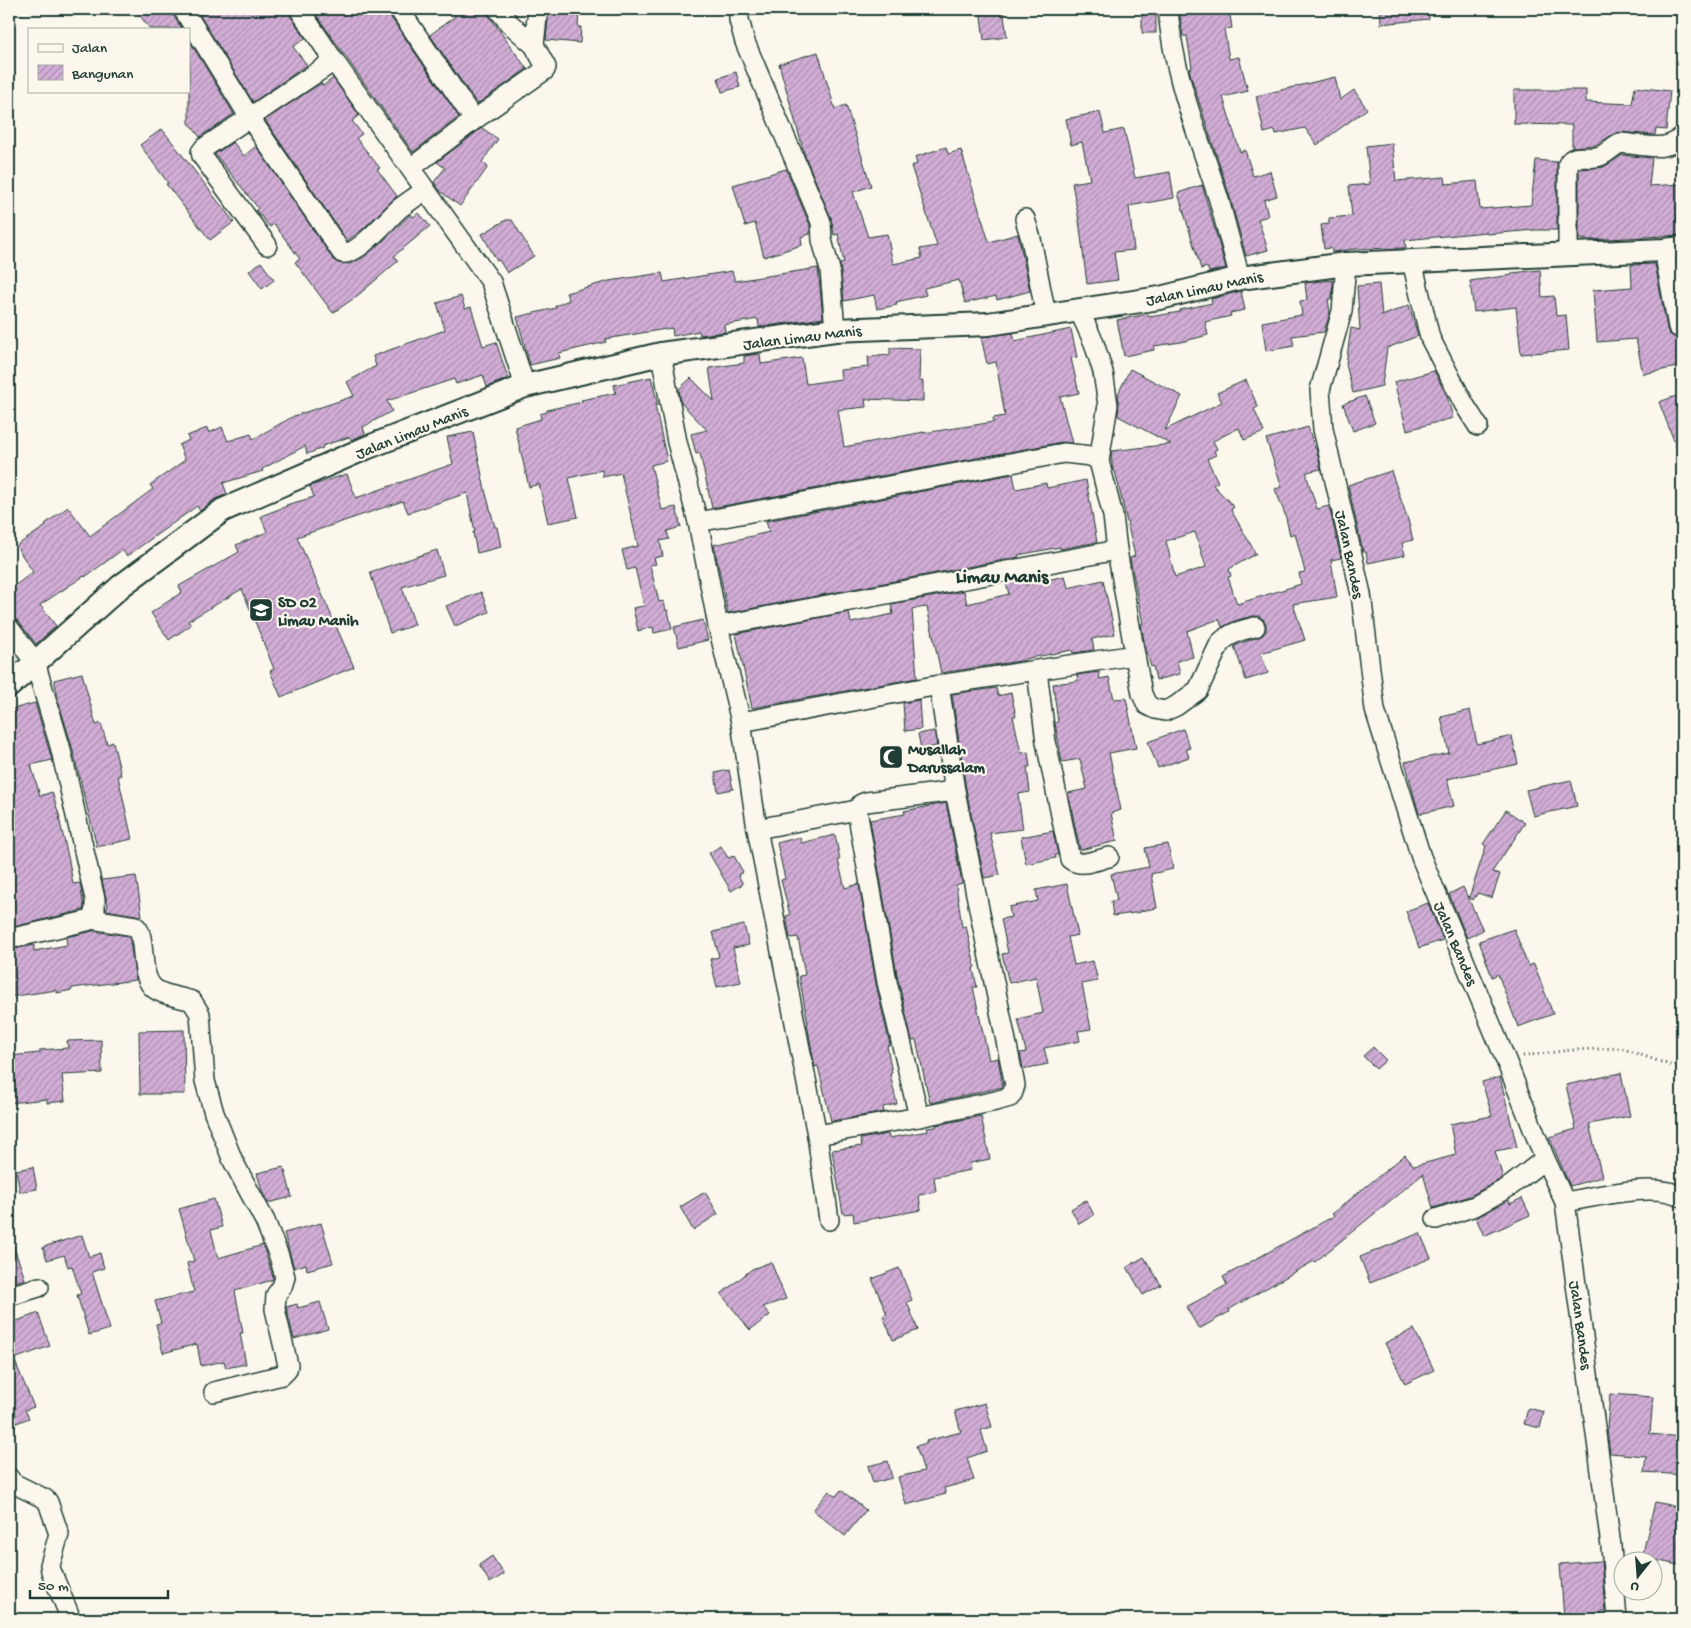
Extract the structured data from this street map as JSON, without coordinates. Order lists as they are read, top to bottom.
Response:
{
  "streets": {
    "street": ["Jalan Limau Manis", "Jalan Bandes"]
  },
  "crossings": [
    ["Jalan Limau Manis", "Jalan Bandes"]
  ],
  "districts": ["Limau Manis"],
  "places": {
    "school or university": ["SD 02 Limau Manih"],
    "mosque": ["Musallah Darussalam"]
  },
  "legend": ["Jalan", "Bangunan"],
  "scale_bar": "50 m",
  "north": "bottom"
}
